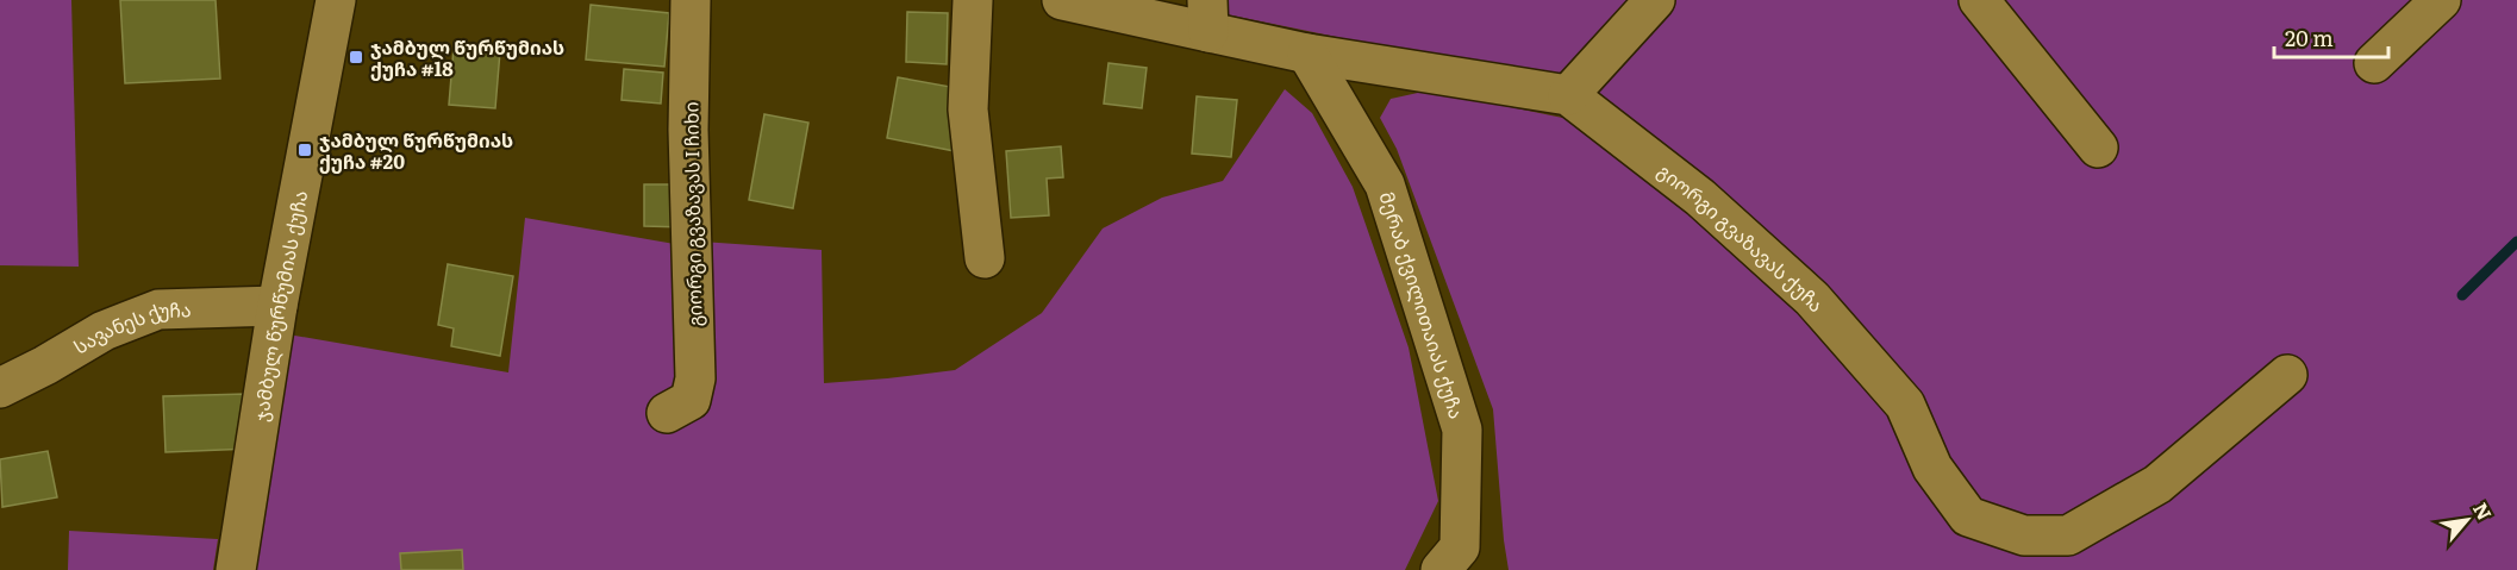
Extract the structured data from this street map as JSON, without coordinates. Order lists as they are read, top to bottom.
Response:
{
  "streets": {
    "street": [
      "გიორგი გვაზავას I ჩიხი",
      "გიორგი გვაზავას ქუჩა",
      "ჯამბულ წურწუმიას ქუჩა",
      "მერაბ ქვილითაიას ქუჩა",
      "სავანეს ქუჩა"
    ]
  },
  "crossings": [
    ["გიორგი გვაზავას ქუჩა", "მერაბ ქვილითაიას ქუჩა"],
    ["ჯამბულ წურწუმიას ქუჩა", "სავანეს ქუჩა"]
  ],
  "places": {
    "transit": ["ჯამბულ წურწუმიას ქუჩა #18", "ჯამბულ წურწუმიას ქუჩა #20"]
  },
  "scale_bar": "20 m",
  "north": "top right"
}
